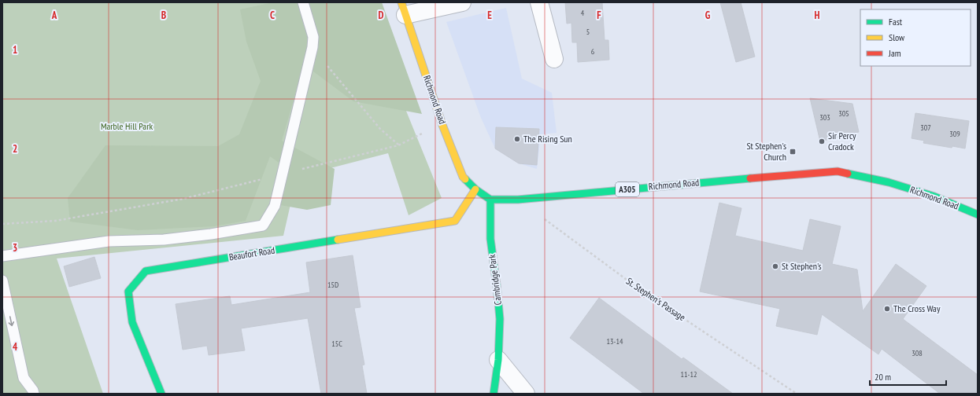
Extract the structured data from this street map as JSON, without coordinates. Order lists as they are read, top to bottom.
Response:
{
  "streets": {
    "main road": [
      "Richmond Road",
      "A305",
      "Beaufort Road",
      "Cambridge Park"
    ],
    "path": ["St. Stephen's Passage"]
  },
  "crossings": [
    ["Richmond Road", "Beaufort Road"],
    ["Richmond Road", "Cambridge Park"],
    ["Richmond Road", "St. Stephen's Passage"]
  ],
  "parks": ["Marble Hill Park"],
  "places": {
    "other": [
      "The Rising Sun",
      "Sir Percy Cradock",
      "St Stephen's",
      "The Cross Way"
    ],
    "transit": ["St Stephen's Church"]
  },
  "house_numbers": [
    "4",
    "5",
    "6",
    "305",
    "303",
    "307",
    "309",
    "15D",
    "13-14",
    "15C",
    "308",
    "11-12"
  ],
  "legend": ["Fast", "Slow", "Jam"],
  "scale_bar": "20 m",
  "grid": {
    "columns": [
      "A",
      "B",
      "C",
      "D",
      "E",
      "F",
      "G",
      "H"
    ],
    "rows": [
      "1",
      "2",
      "3",
      "4"
    ]
  }
}
